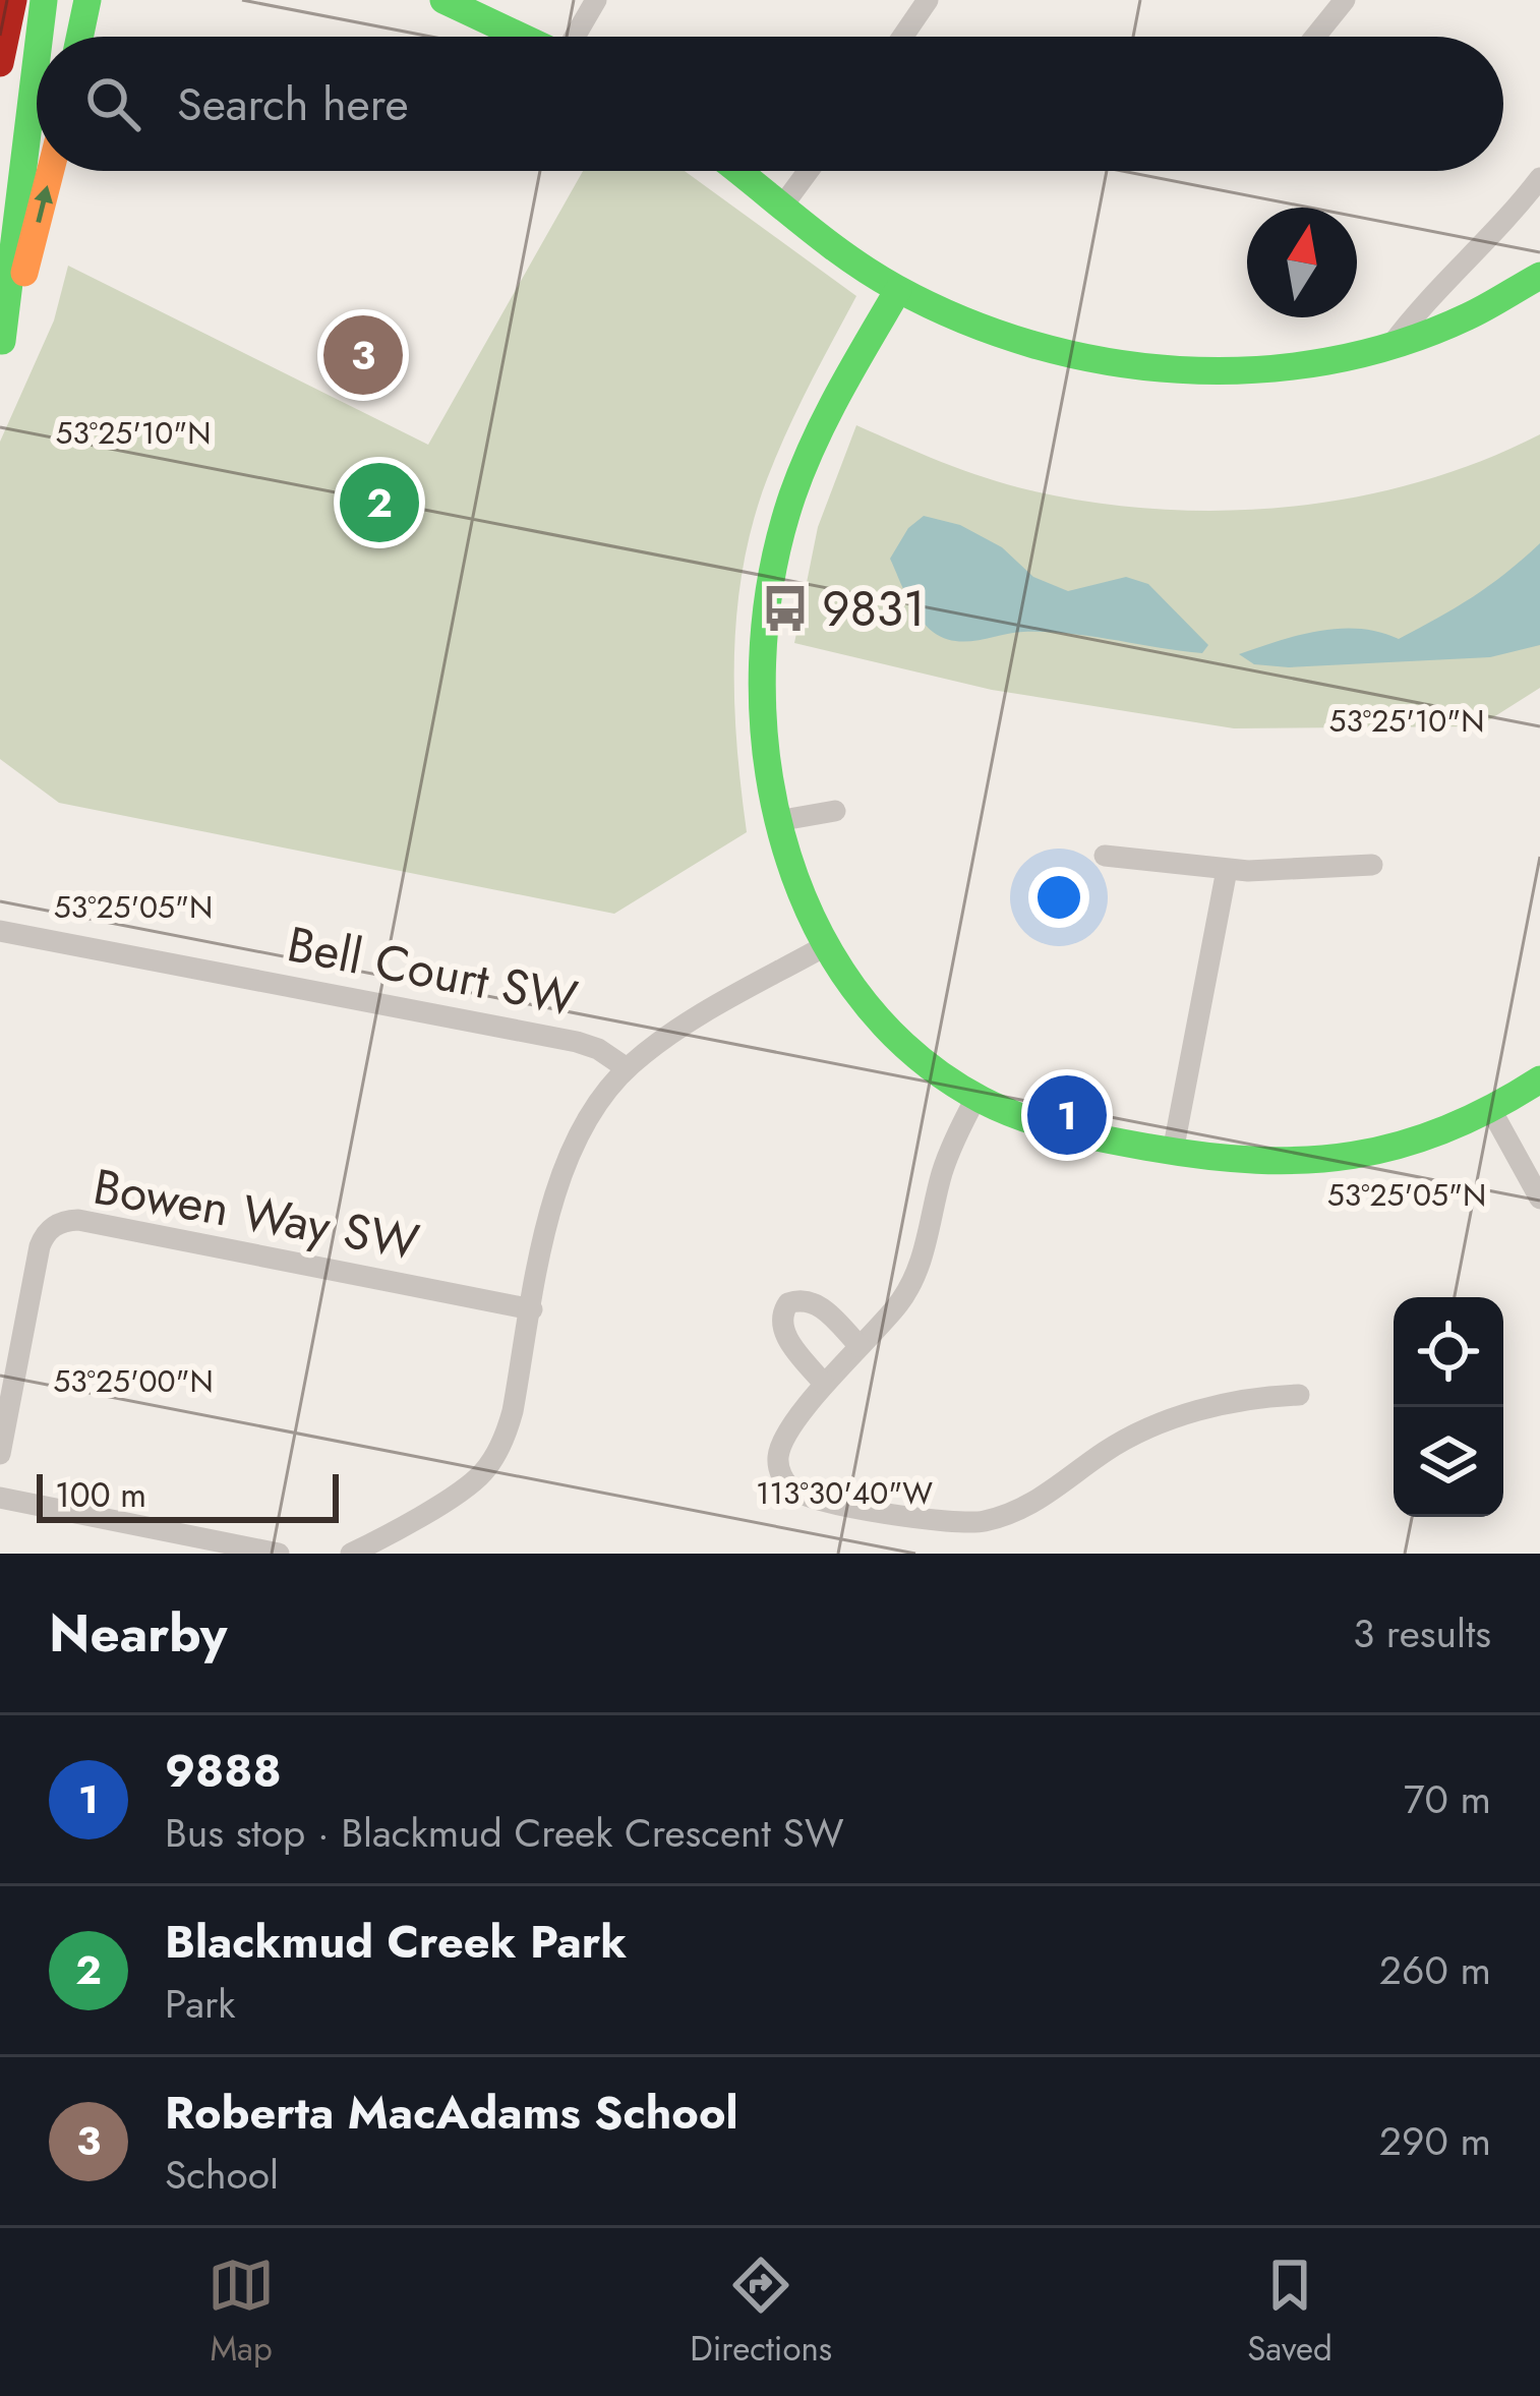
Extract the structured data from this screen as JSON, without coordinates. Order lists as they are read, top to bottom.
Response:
{
  "streets": {
    "street": ["Bell Court SW", "Bowen Way SW"]
  },
  "places": {
    "bus stop": ["9831"]
  },
  "scale_bar": "100 m",
  "north": "top",
  "page": {
    "search": "Search here",
    "pins": ["3", "2", "1"],
    "scale": "100 m",
    "heading": ["Nearby", "3 results"],
    "list": [
      {
        "mark": "1",
        "name": "9888",
        "note": "Bus stop · Blackmud Creek Crescent SW",
        "value": "70 m"
      },
      {
        "mark": "2",
        "name": "Blackmud Creek Park",
        "note": "Park",
        "value": "260 m"
      },
      {
        "mark": "3",
        "name": "Roberta MacAdams School",
        "note": "School",
        "value": "290 m"
      }
    ],
    "nav": ["Map", "Directions", "Saved"]
  },
  "coordinates": [
    "53°25'10\"N",
    "53°25'05\"N",
    "53°25'00\"N",
    "113°30'40\"W"
  ]
}
